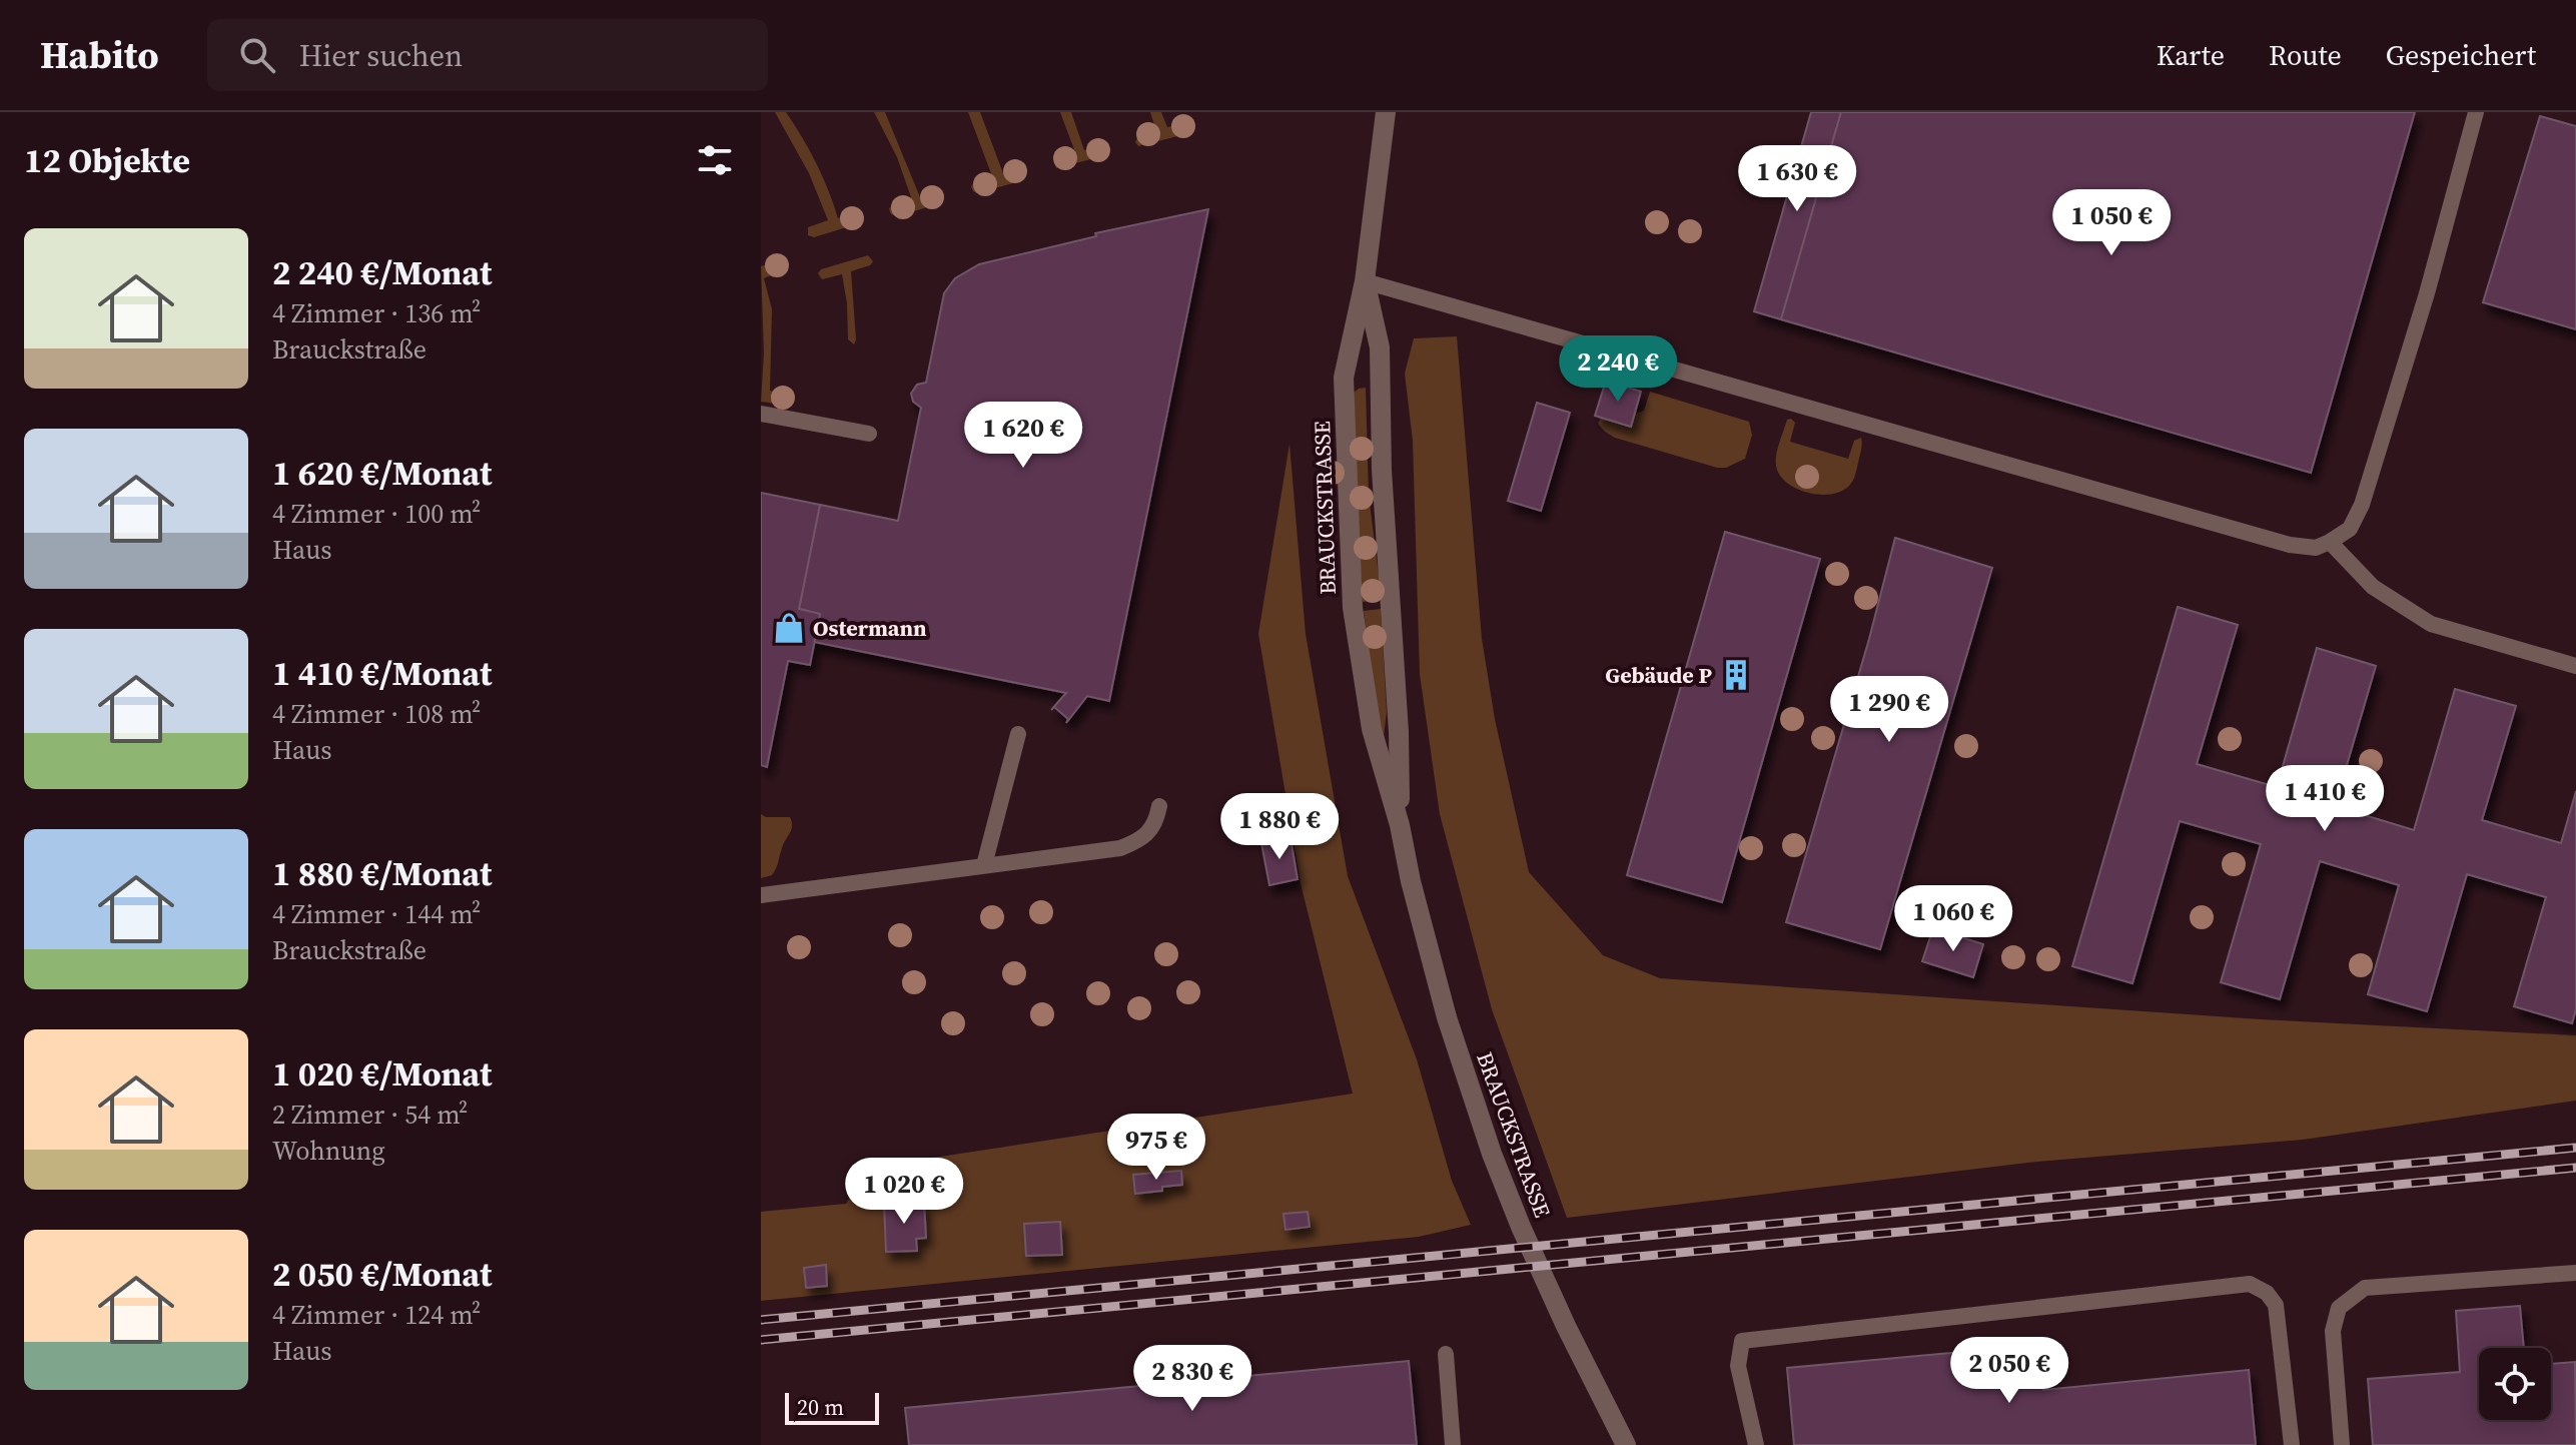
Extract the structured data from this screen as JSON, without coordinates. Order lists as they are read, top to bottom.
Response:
{
  "streets": {
    "street": ["BRAUCKSTRASSE"]
  },
  "places": {
    "shop": ["Ostermann"],
    "building": ["Gebäude P"]
  },
  "scale_bar": "20 m",
  "page": {
    "header": "Habito",
    "search": "Hier suchen",
    "nav": ["Karte", "Route", "Gespeichert"],
    "heading": "12 Objekte",
    "price": [
      "1 630 €",
      "1 050 €",
      "2 240 €",
      "1 620 €",
      "1 290 €",
      "1 410 €",
      "1 880 €",
      "1 060 €",
      "975 €",
      "1 020 €",
      "2 050 €",
      "2 830 €"
    ],
    "list": [
      {
        "name": "2 240 €/Monat",
        "note": "4 Zimmer · 136 m² · Brauckstraße"
      },
      {
        "name": "1 620 €/Monat",
        "note": "4 Zimmer · 100 m² · Haus"
      },
      {
        "name": "1 410 €/Monat",
        "note": "4 Zimmer · 108 m² · Haus"
      },
      {
        "name": "1 880 €/Monat",
        "note": "4 Zimmer · 144 m² · Brauckstraße"
      },
      {
        "name": "1 020 €/Monat",
        "note": "2 Zimmer · 54 m² · Wohnung"
      },
      {
        "name": "2 050 €/Monat",
        "note": "4 Zimmer · 124 m² · Haus"
      }
    ],
    "scale": "20 m"
  }
}
